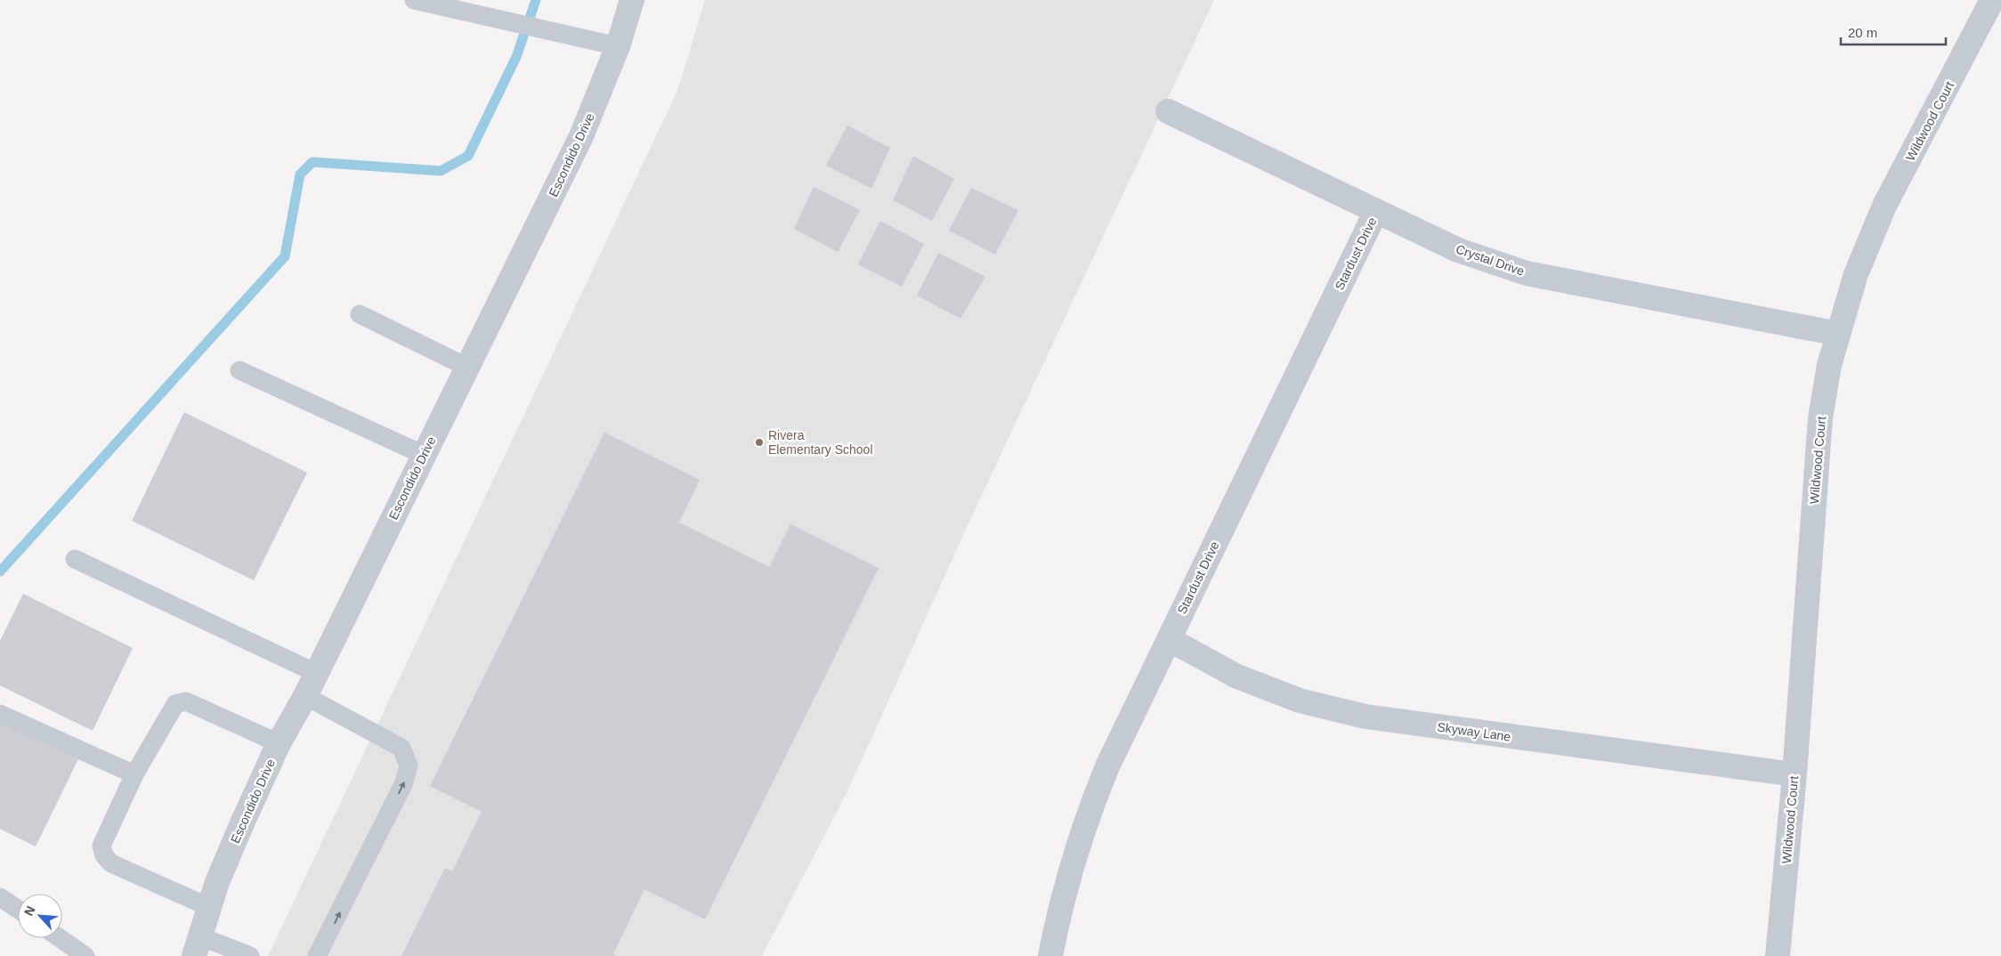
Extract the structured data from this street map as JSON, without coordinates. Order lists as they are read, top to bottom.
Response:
{
  "streets": {
    "street": [
      "Wildwood Court",
      "Escondido Drive",
      "Stardust Drive",
      "Crystal Drive",
      "Skyway Lane"
    ]
  },
  "crossings": [
    ["Wildwood Court", "Crystal Drive"],
    ["Wildwood Court", "Skyway Lane"],
    ["Stardust Drive", "Crystal Drive"],
    ["Stardust Drive", "Skyway Lane"]
  ],
  "places": ["Rivera Elementary School"],
  "scale_bar": "20 m",
  "north": "top left"
}
